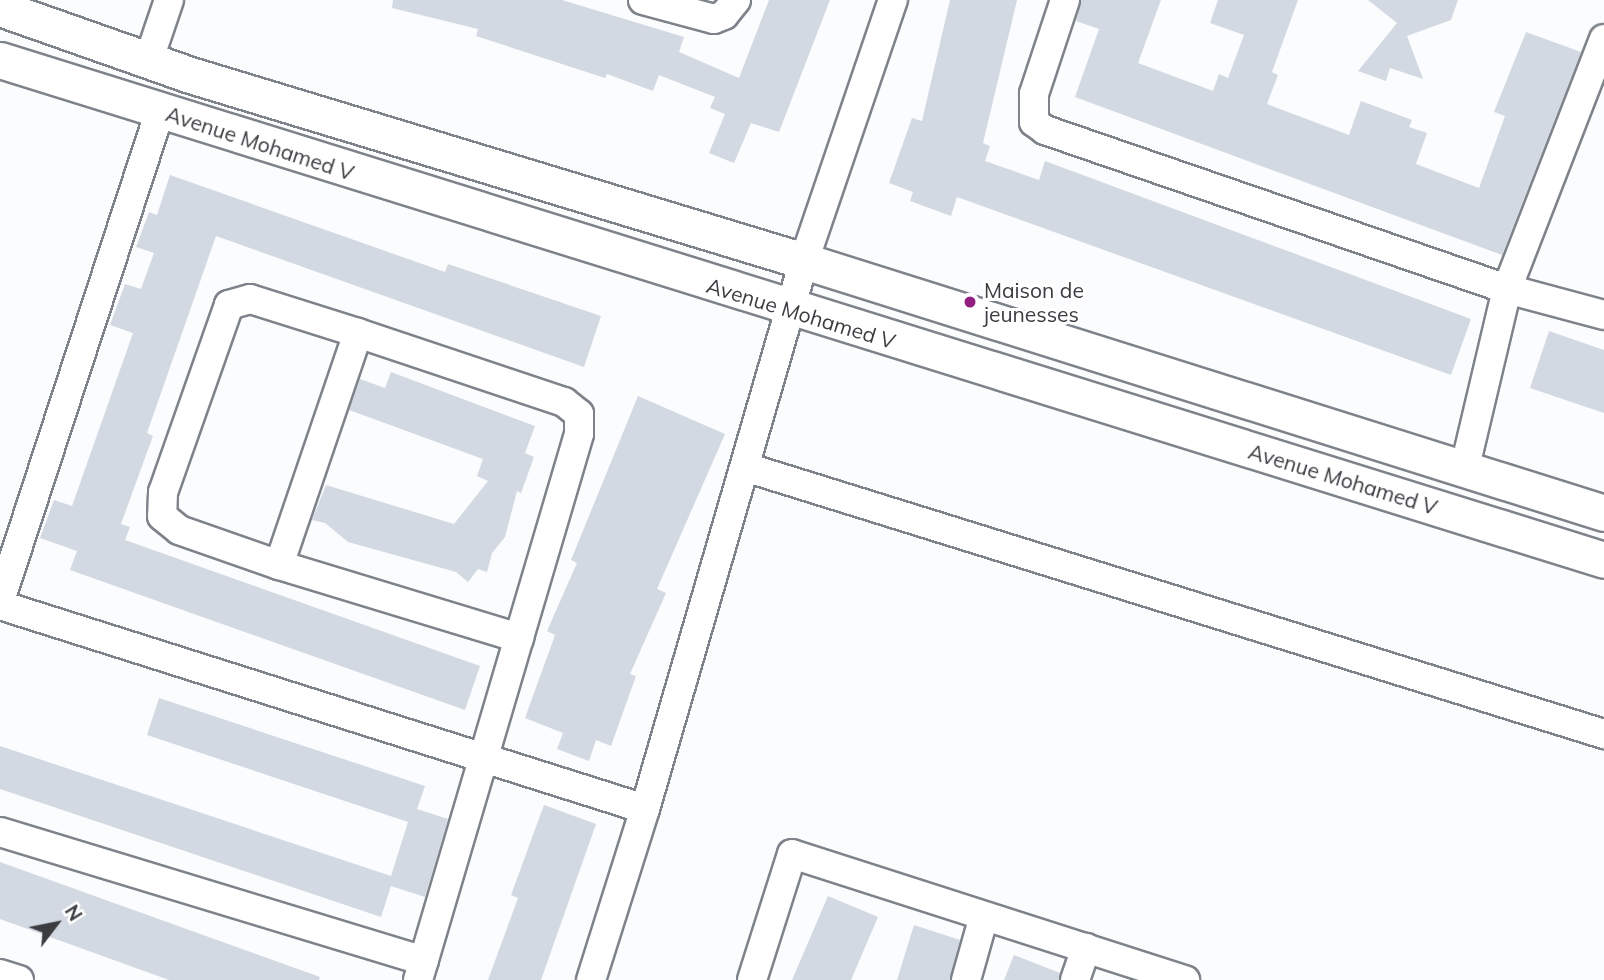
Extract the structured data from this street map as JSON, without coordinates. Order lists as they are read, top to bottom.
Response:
{
  "streets": {
    "street": ["Avenue Mohamed V"]
  },
  "places": ["Maison de jeunesses"],
  "north": "top right"
}
